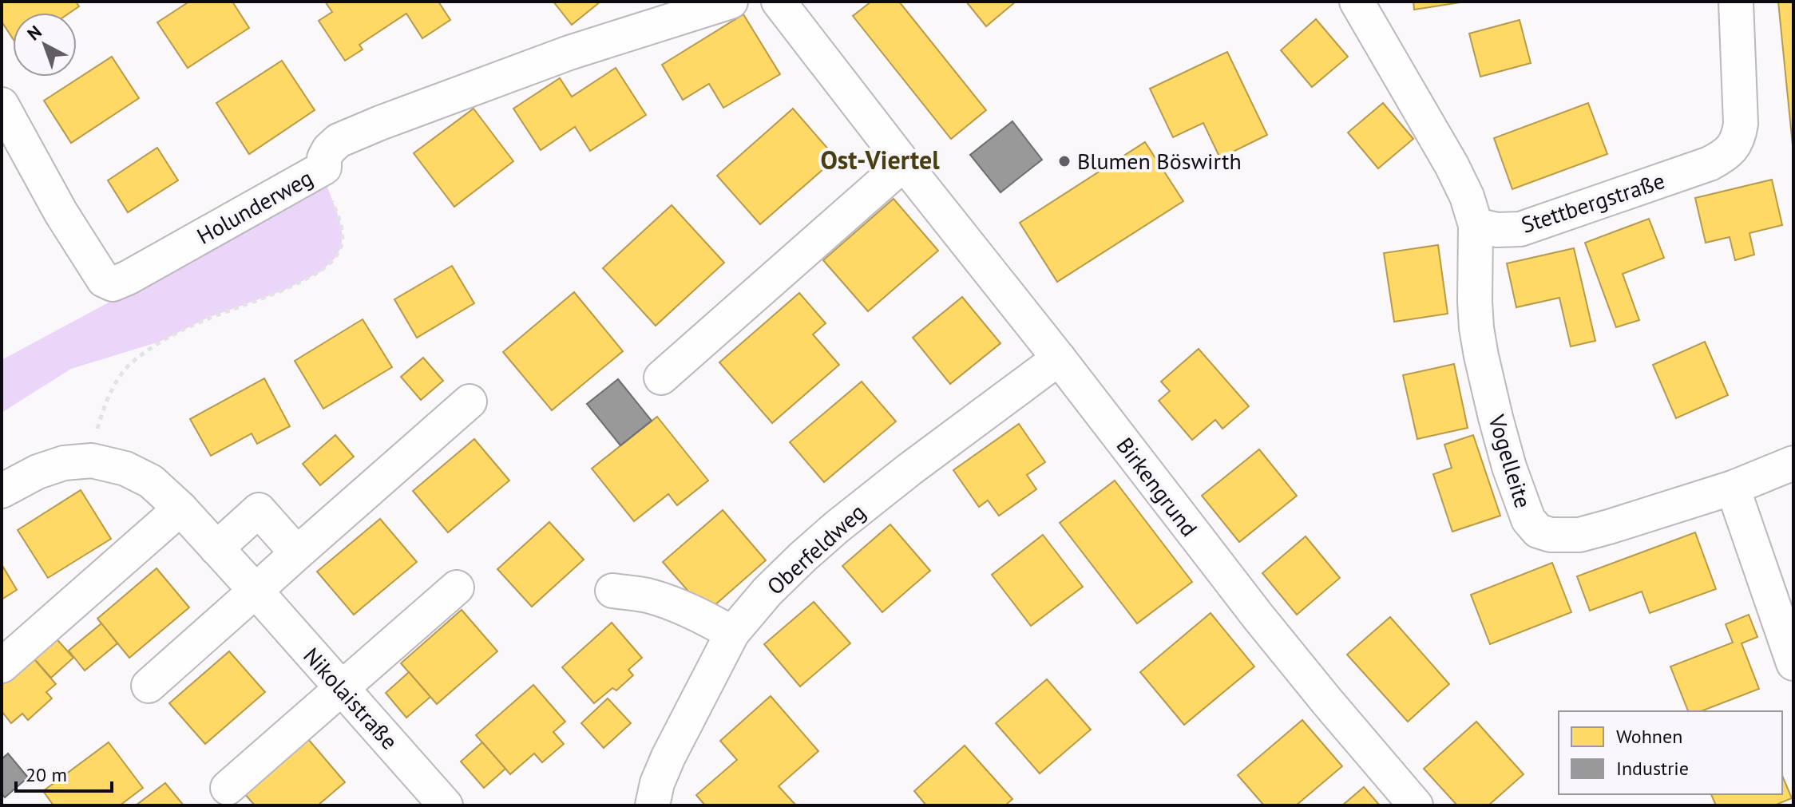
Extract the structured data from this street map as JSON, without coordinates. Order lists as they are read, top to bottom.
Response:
{
  "streets": {
    "street": [
      "Stettbergstraße",
      "Holunderweg",
      "Vogelleite",
      "Birkengrund",
      "Oberfeldweg",
      "Nikolaistraße"
    ]
  },
  "crossings": [
    ["Stettbergstraße", "Vogelleite"],
    ["Birkengrund", "Oberfeldweg"]
  ],
  "districts": ["Ost-Viertel"],
  "places": ["Blumen Böswirth"],
  "legend": ["Wohnen", "Industrie"],
  "scale_bar": "20 m",
  "north": "top left"
}
